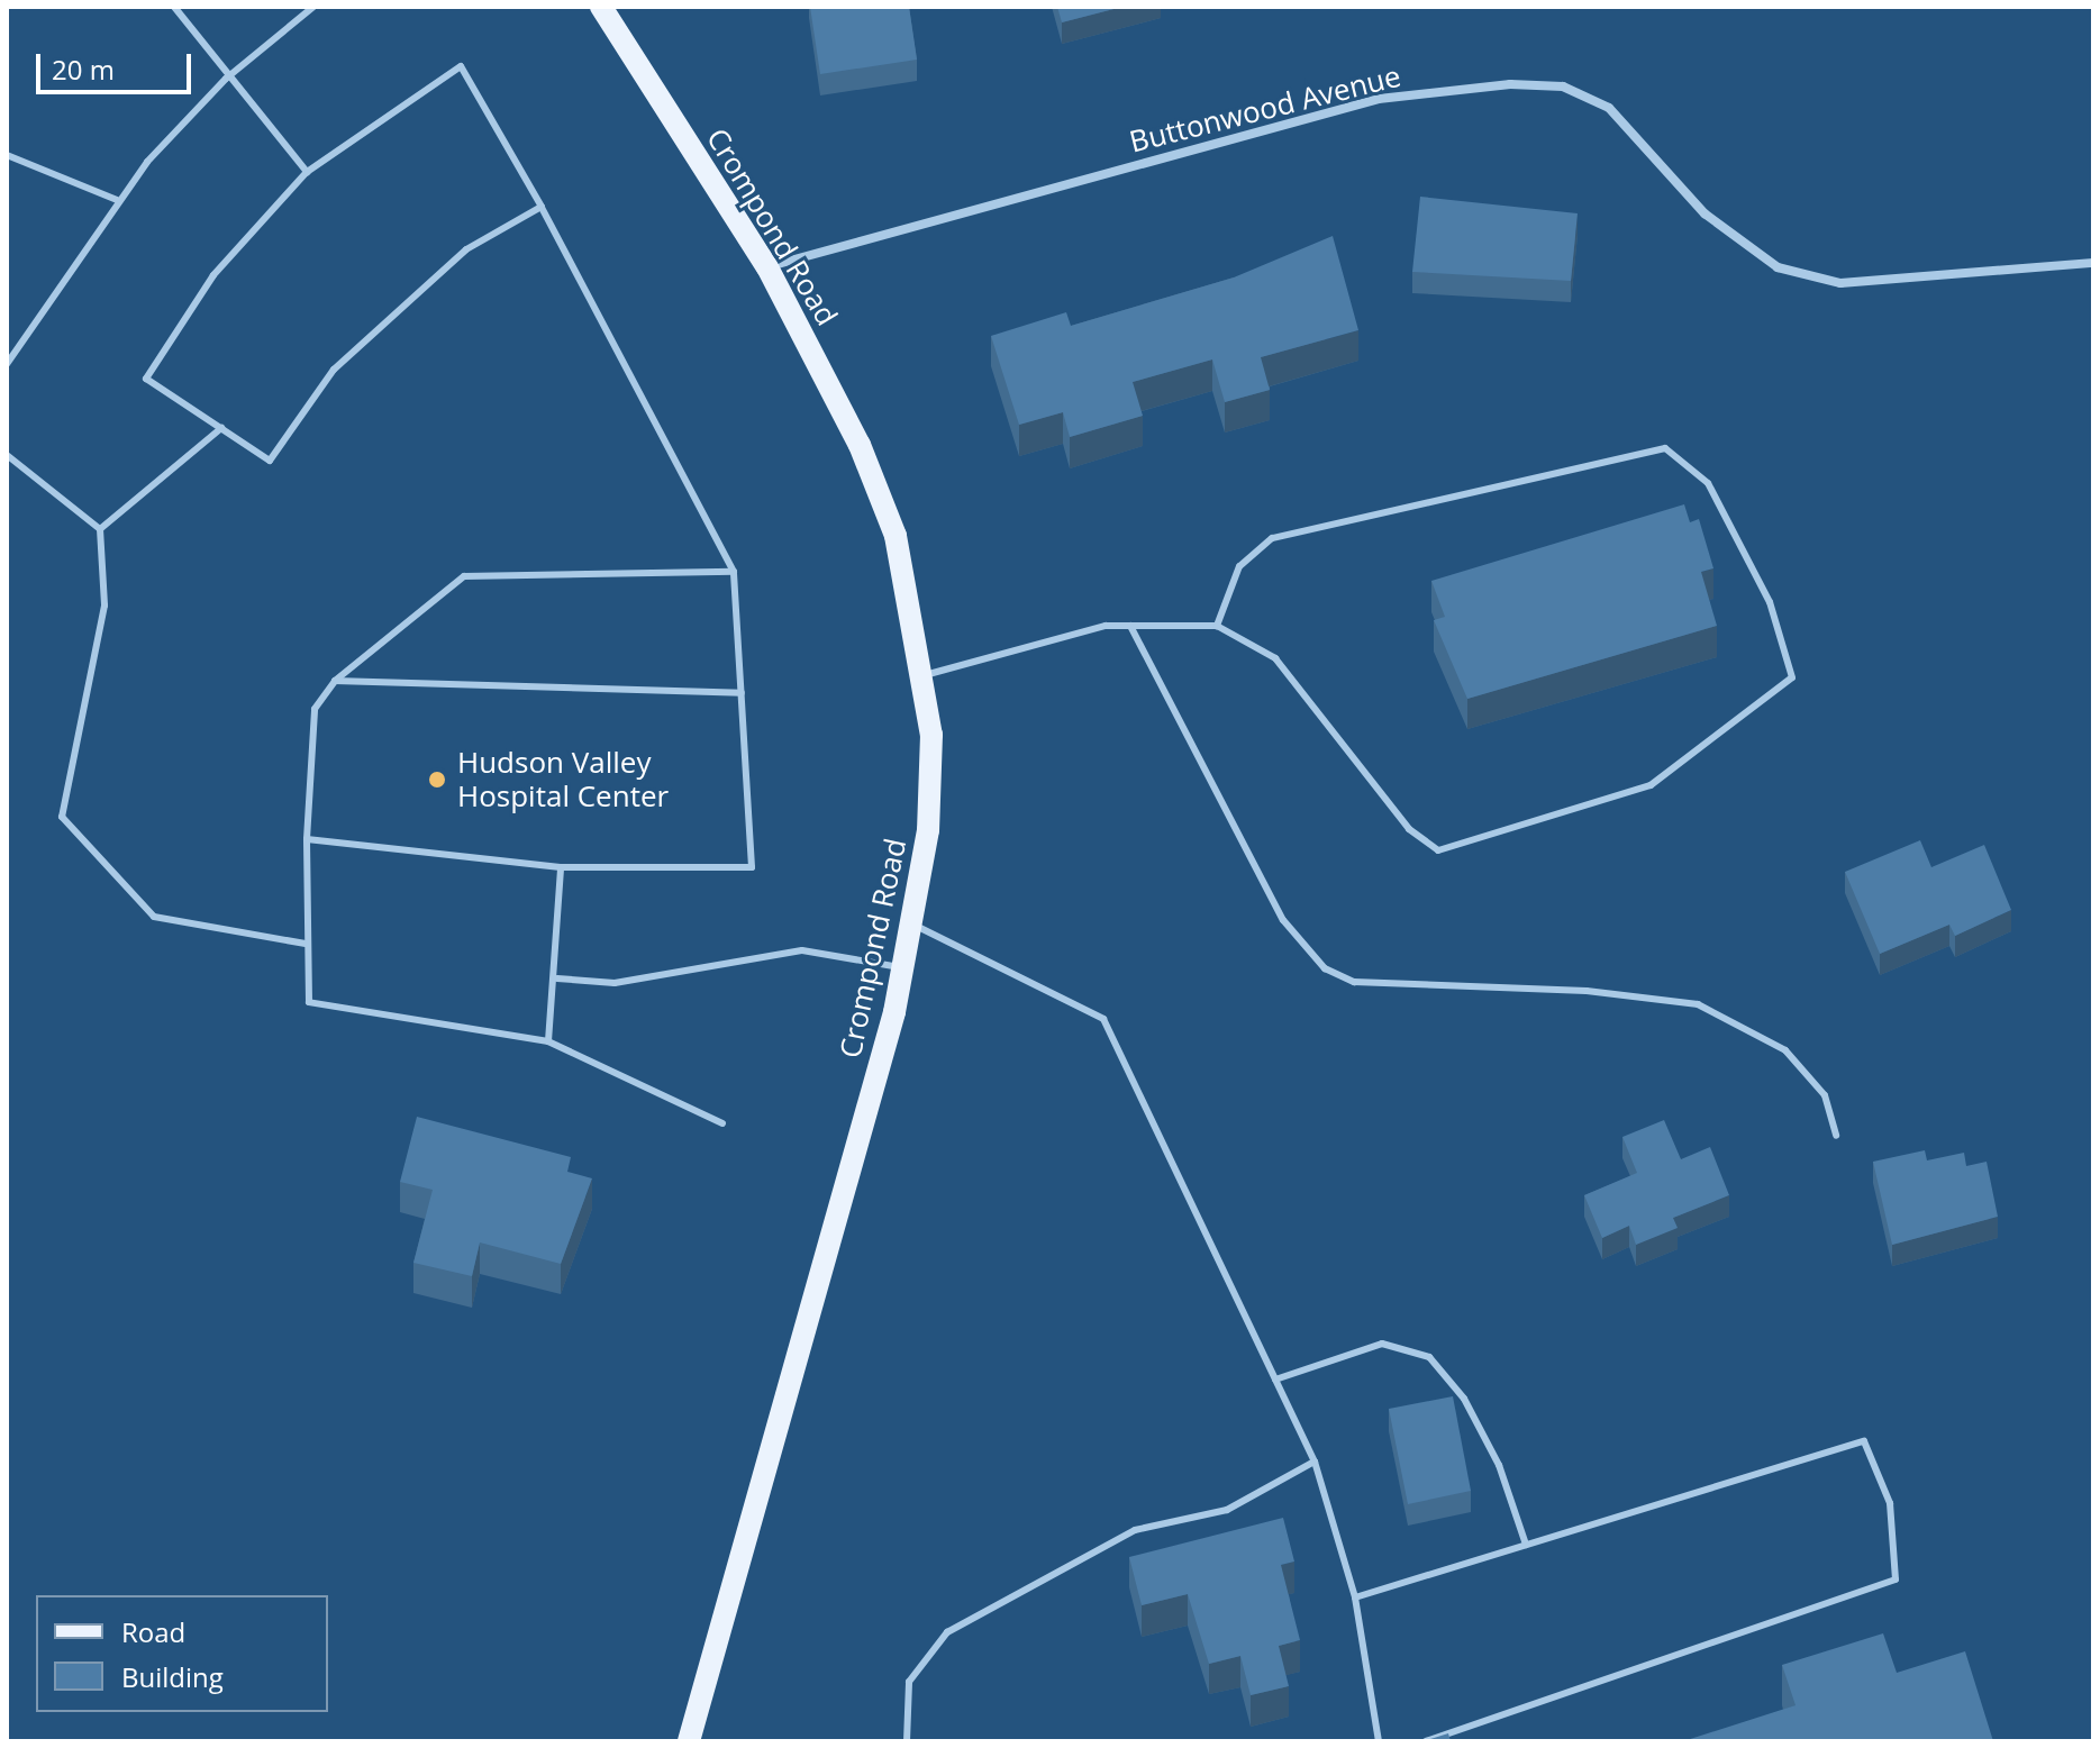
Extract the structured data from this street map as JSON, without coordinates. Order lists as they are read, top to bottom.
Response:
{
  "streets": {
    "main road": ["Crompond Road"],
    "street": ["Buttonwood Avenue"]
  },
  "crossings": [
    ["Buttonwood Avenue", "Crompond Road"]
  ],
  "places": ["Hudson Valley Hospital Center"],
  "legend": ["Road", "Building"],
  "scale_bar": "20 m"
}
